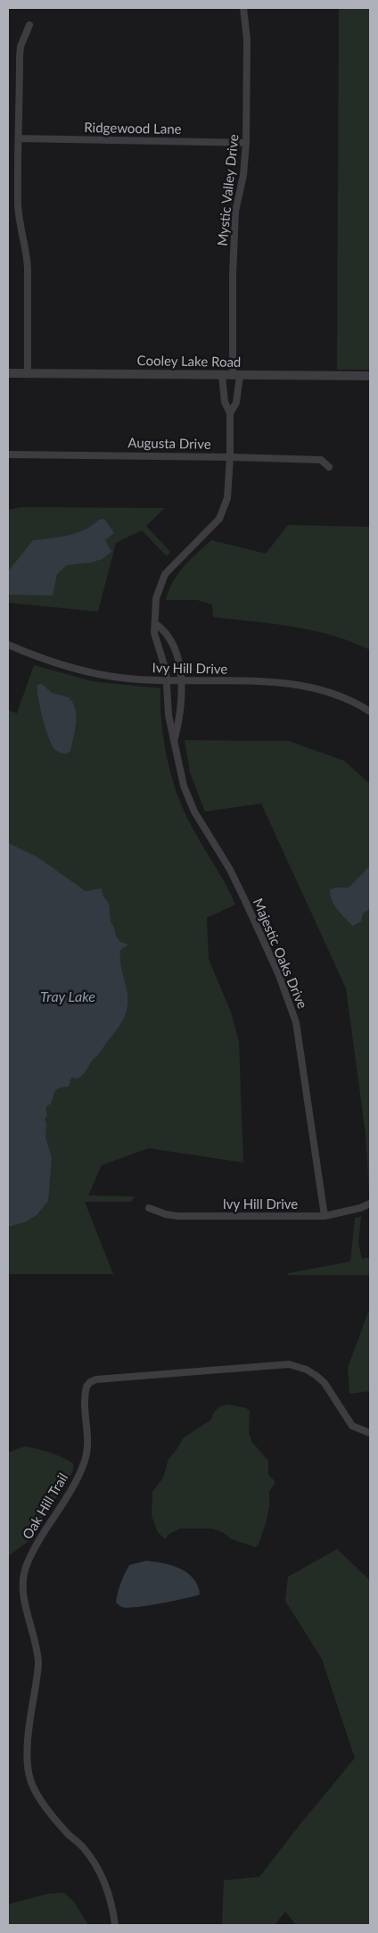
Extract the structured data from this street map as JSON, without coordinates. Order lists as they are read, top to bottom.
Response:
{
  "streets": {
    "street": [
      "Ridgewood Lane",
      "Mystic Valley Drive",
      "Cooley Lake Road",
      "Augusta Drive",
      "Ivy Hill Drive",
      "Majestic Oaks Drive",
      "Oak Hill Trail"
    ]
  },
  "crossings": [
    ["Ridgewood Lane", "Mystic Valley Drive"],
    ["Mystic Valley Drive", "Cooley Lake Road"],
    ["Mystic Valley Drive", "Majestic Oaks Drive"],
    ["Cooley Lake Road", "Majestic Oaks Drive"],
    ["Augusta Drive", "Majestic Oaks Drive"],
    ["Ivy Hill Drive", "Majestic Oaks Drive"]
  ],
  "water": ["Tray Lake"]
}
